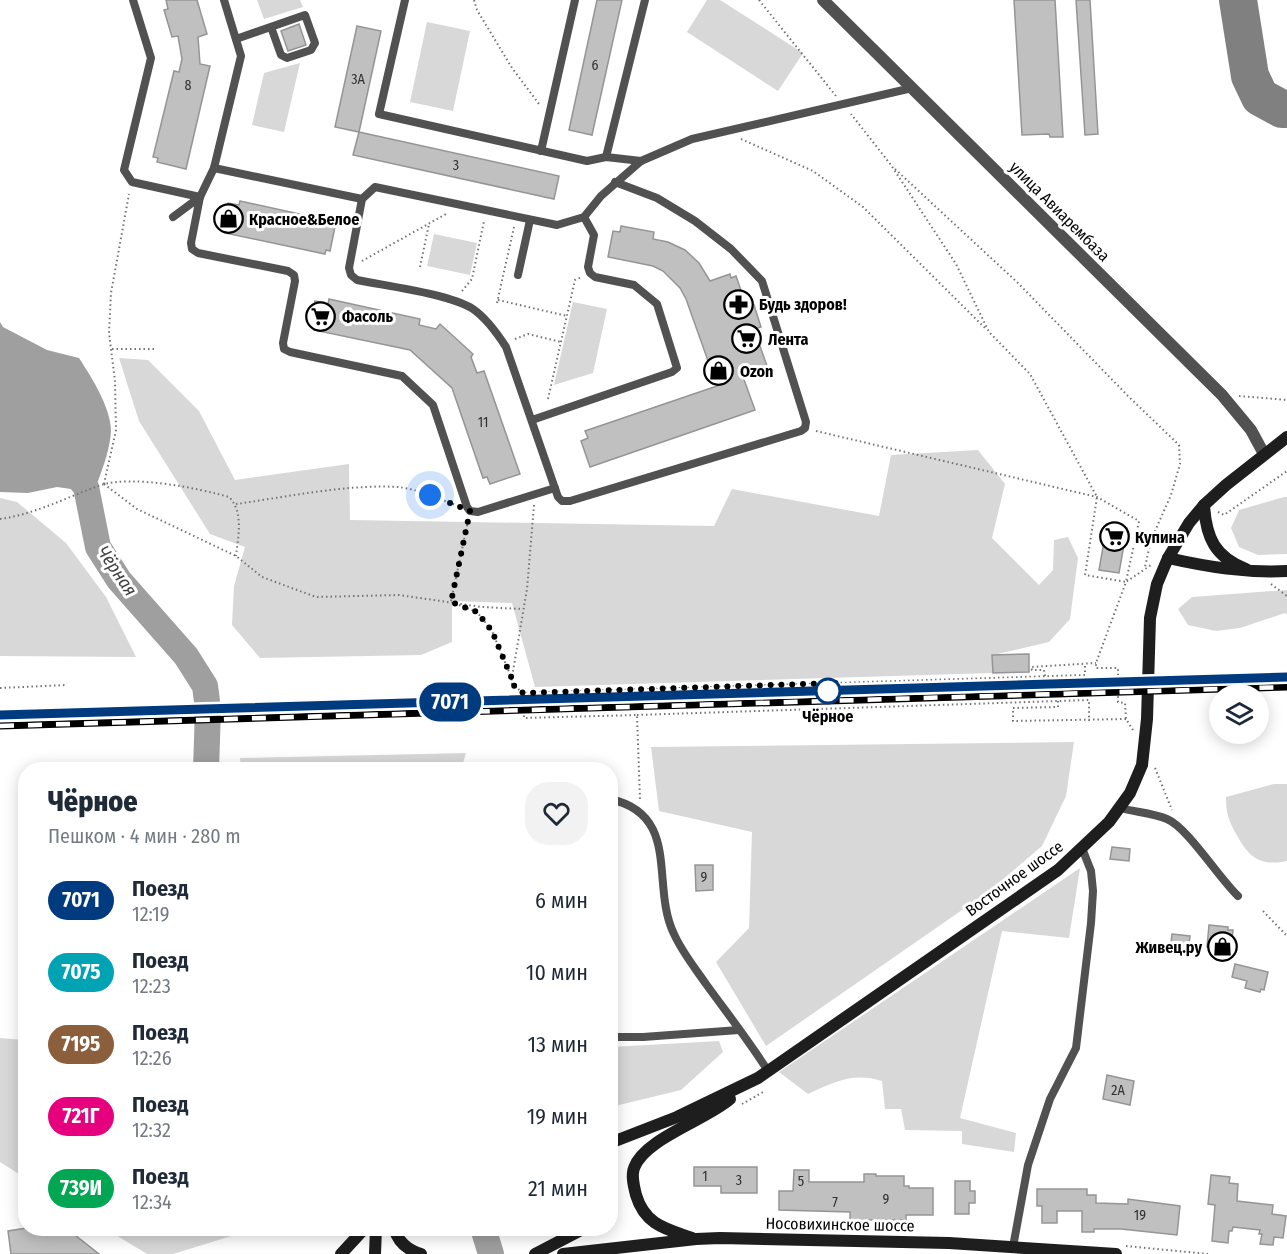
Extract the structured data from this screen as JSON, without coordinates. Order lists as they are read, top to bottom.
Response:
{
  "streets": {
    "main road": ["Восточное шоссе", "Носовихинское шоссе"],
    "street": ["улица Авиарембаза"]
  },
  "crossings": [
    ["улица Авиарембаза", "Восточное шоссе"]
  ],
  "water": ["Чёрная"],
  "places": {
    "shop": ["Красное&Белое", "Ozon", "Живец.ру"],
    "pharmacy": ["Будь здоров!"],
    "supermarket": ["Фасоль", "Лента", "Купина"],
    "other": ["Чёрное"]
  },
  "house_numbers": [
    "6",
    "3А",
    "8",
    "3",
    "11",
    "9",
    "2А",
    "1",
    "3",
    "5",
    "9",
    "7",
    "19"
  ],
  "page": {
    "on_map": "7071",
    "heading": ["Чёрное", "Пешком · 4 мин · 280 m"],
    "list": [
      {
        "mark": "7071",
        "name": "Поезд",
        "note": "12:19",
        "value": "6 мин"
      },
      {
        "mark": "7075",
        "name": "Поезд",
        "note": "12:23",
        "value": "10 мин"
      },
      {
        "mark": "7195",
        "name": "Поезд",
        "note": "12:26",
        "value": "13 мин"
      },
      {
        "mark": "721Г",
        "name": "Поезд",
        "note": "12:32",
        "value": "19 мин"
      },
      {
        "mark": "739И",
        "name": "Поезд",
        "note": "12:34",
        "value": "21 мин"
      }
    ]
  }
}
